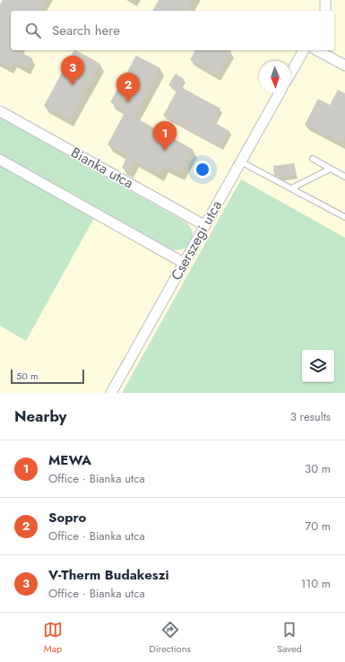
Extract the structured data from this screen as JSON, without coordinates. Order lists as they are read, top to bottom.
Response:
{
  "streets": {
    "street": ["Bianka utca", "Cserszegi utca"]
  },
  "crossings": [
    ["Bianka utca", "Cserszegi utca"]
  ],
  "scale_bar": "50 m",
  "north": "bottom",
  "page": {
    "search": "Search here",
    "pins": ["3", "2", "1"],
    "scale": "50 m",
    "heading": ["Nearby", "3 results"],
    "list": [
      {
        "mark": "1",
        "name": "MEWA",
        "note": "Office · Bianka utca",
        "value": "30 m"
      },
      {
        "mark": "2",
        "name": "Sopro",
        "note": "Office · Bianka utca",
        "value": "70 m"
      },
      {
        "mark": "3",
        "name": "V-Therm Budakeszi",
        "note": "Office · Bianka utca",
        "value": "110 m"
      }
    ],
    "nav": ["Map", "Directions", "Saved"]
  }
}
